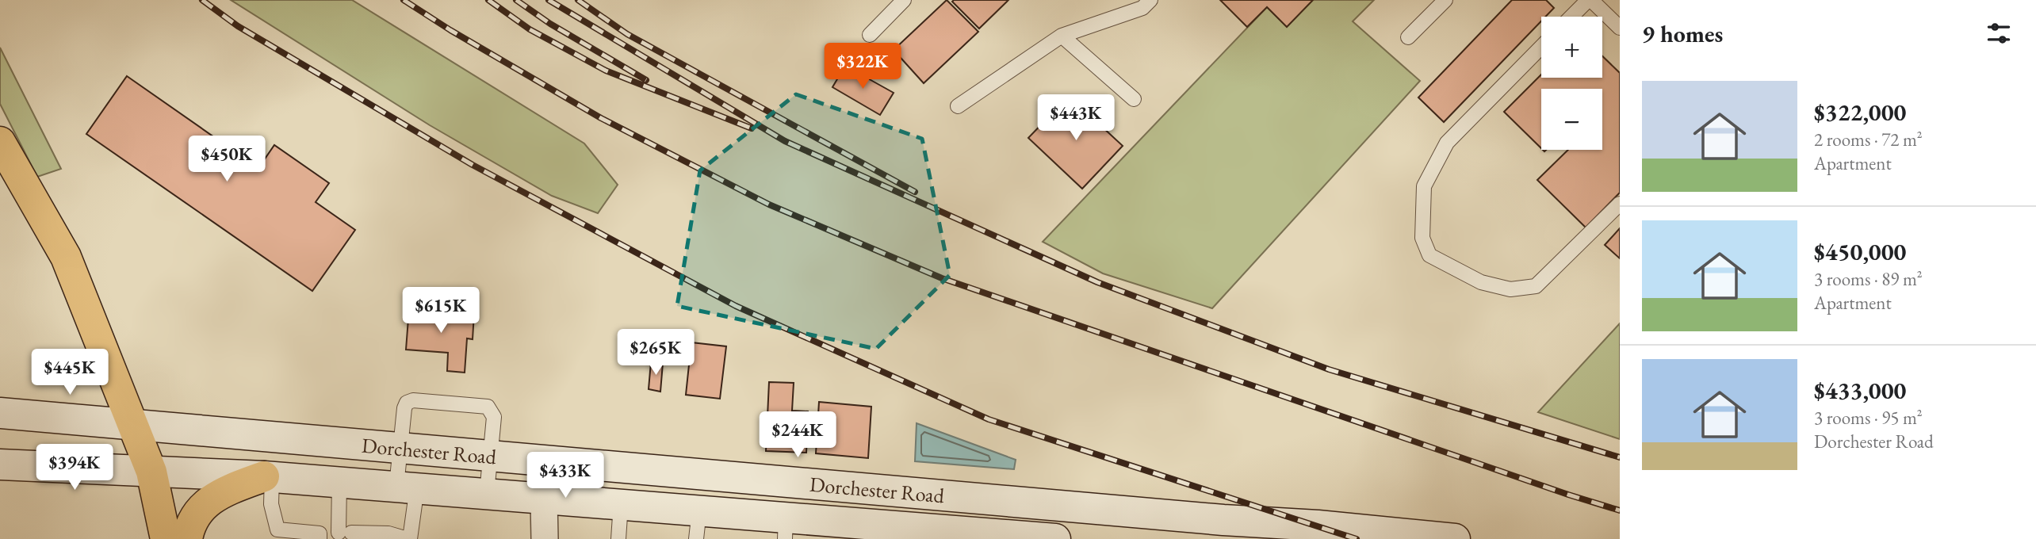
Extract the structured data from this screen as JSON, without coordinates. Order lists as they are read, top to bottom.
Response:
{
  "streets": {
    "main road": ["Dorchester Road"]
  },
  "page": {
    "heading": "9 homes",
    "map_buttons": ["+", "−"],
    "price": [
      "$322K",
      "$443K",
      "$450K",
      "$615K",
      "$265K",
      "$445K",
      "$244K",
      "$394K",
      "$433K"
    ],
    "list": [
      {
        "name": "$322,000",
        "note": "2 rooms · 72 m² · Apartment"
      },
      {
        "name": "$450,000",
        "note": "3 rooms · 89 m² · Apartment"
      },
      {
        "name": "$433,000",
        "note": "3 rooms · 95 m² · Dorchester Road"
      }
    ]
  }
}
